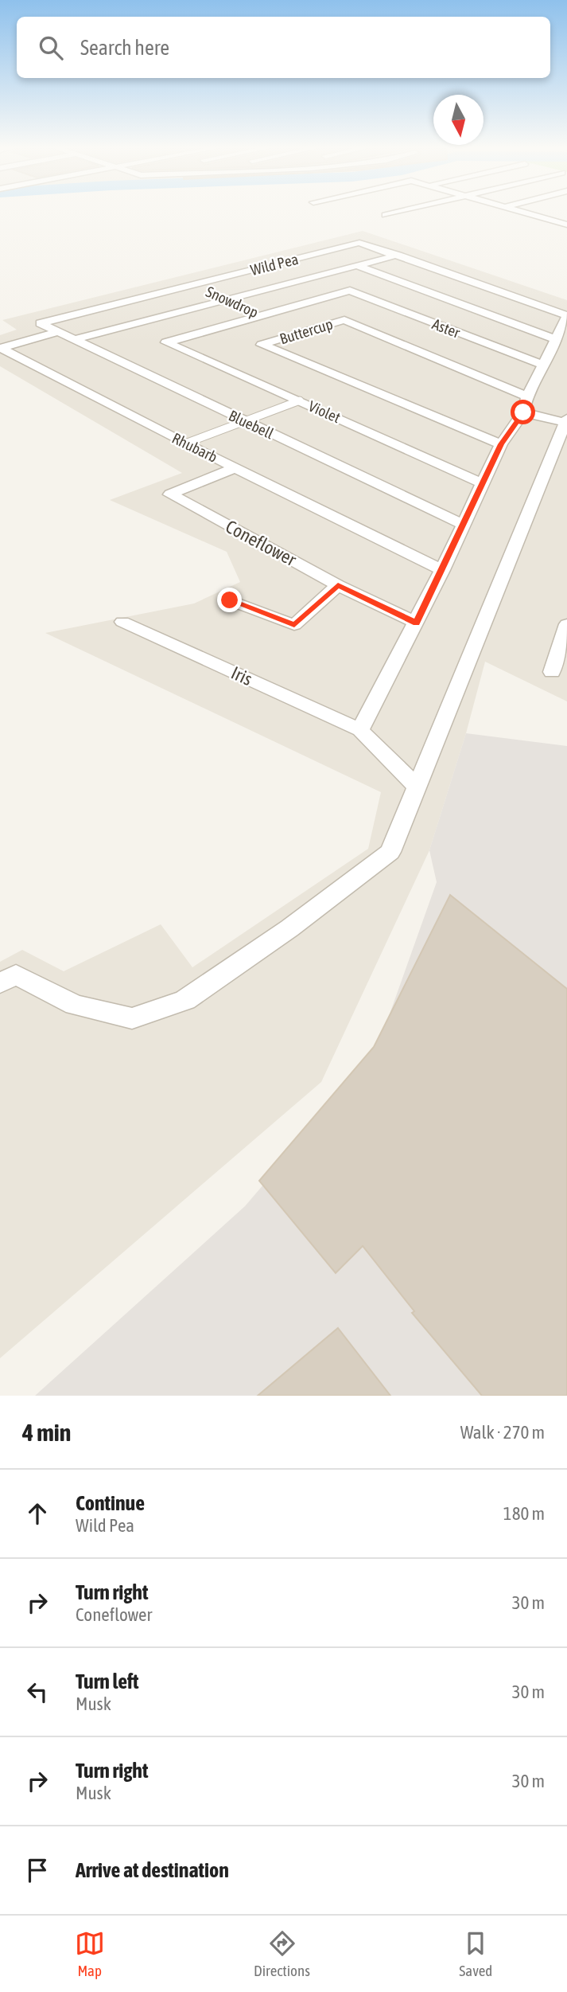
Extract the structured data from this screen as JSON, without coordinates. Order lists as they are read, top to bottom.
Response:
{
  "streets": {
    "street": [
      "Wild Pea",
      "Snowdrop",
      "Aster",
      "Buttercup",
      "Violet",
      "Bluebell",
      "Rhubarb",
      "Coneflower",
      "Iris"
    ]
  },
  "crossings": [
    ["Wild Pea", "Snowdrop"],
    ["Wild Pea", "Aster"],
    ["Wild Pea", "Buttercup"],
    ["Wild Pea", "Violet"],
    ["Wild Pea", "Bluebell"],
    ["Wild Pea", "Rhubarb"],
    ["Wild Pea", "Coneflower"],
    ["Wild Pea", "Iris"],
    ["Snowdrop", "Aster"],
    ["Snowdrop", "Buttercup"],
    ["Snowdrop", "Violet"],
    ["Aster", "Violet"],
    ["Bluebell", "Rhubarb"],
    ["Rhubarb", "Coneflower"]
  ],
  "north": "bottom",
  "page": {
    "search": "Search here",
    "heading": ["4 min", "Walk · 270 m"],
    "list": [
      ["Continue", "Wild Pea", "180 m"],
      ["Turn right", "Coneflower", "30 m"],
      ["Turn left", "Musk", "30 m"],
      ["Turn right", "Musk", "30 m"],
      "Arrive at destination"
    ],
    "nav": ["Map", "Directions", "Saved"]
  }
}
